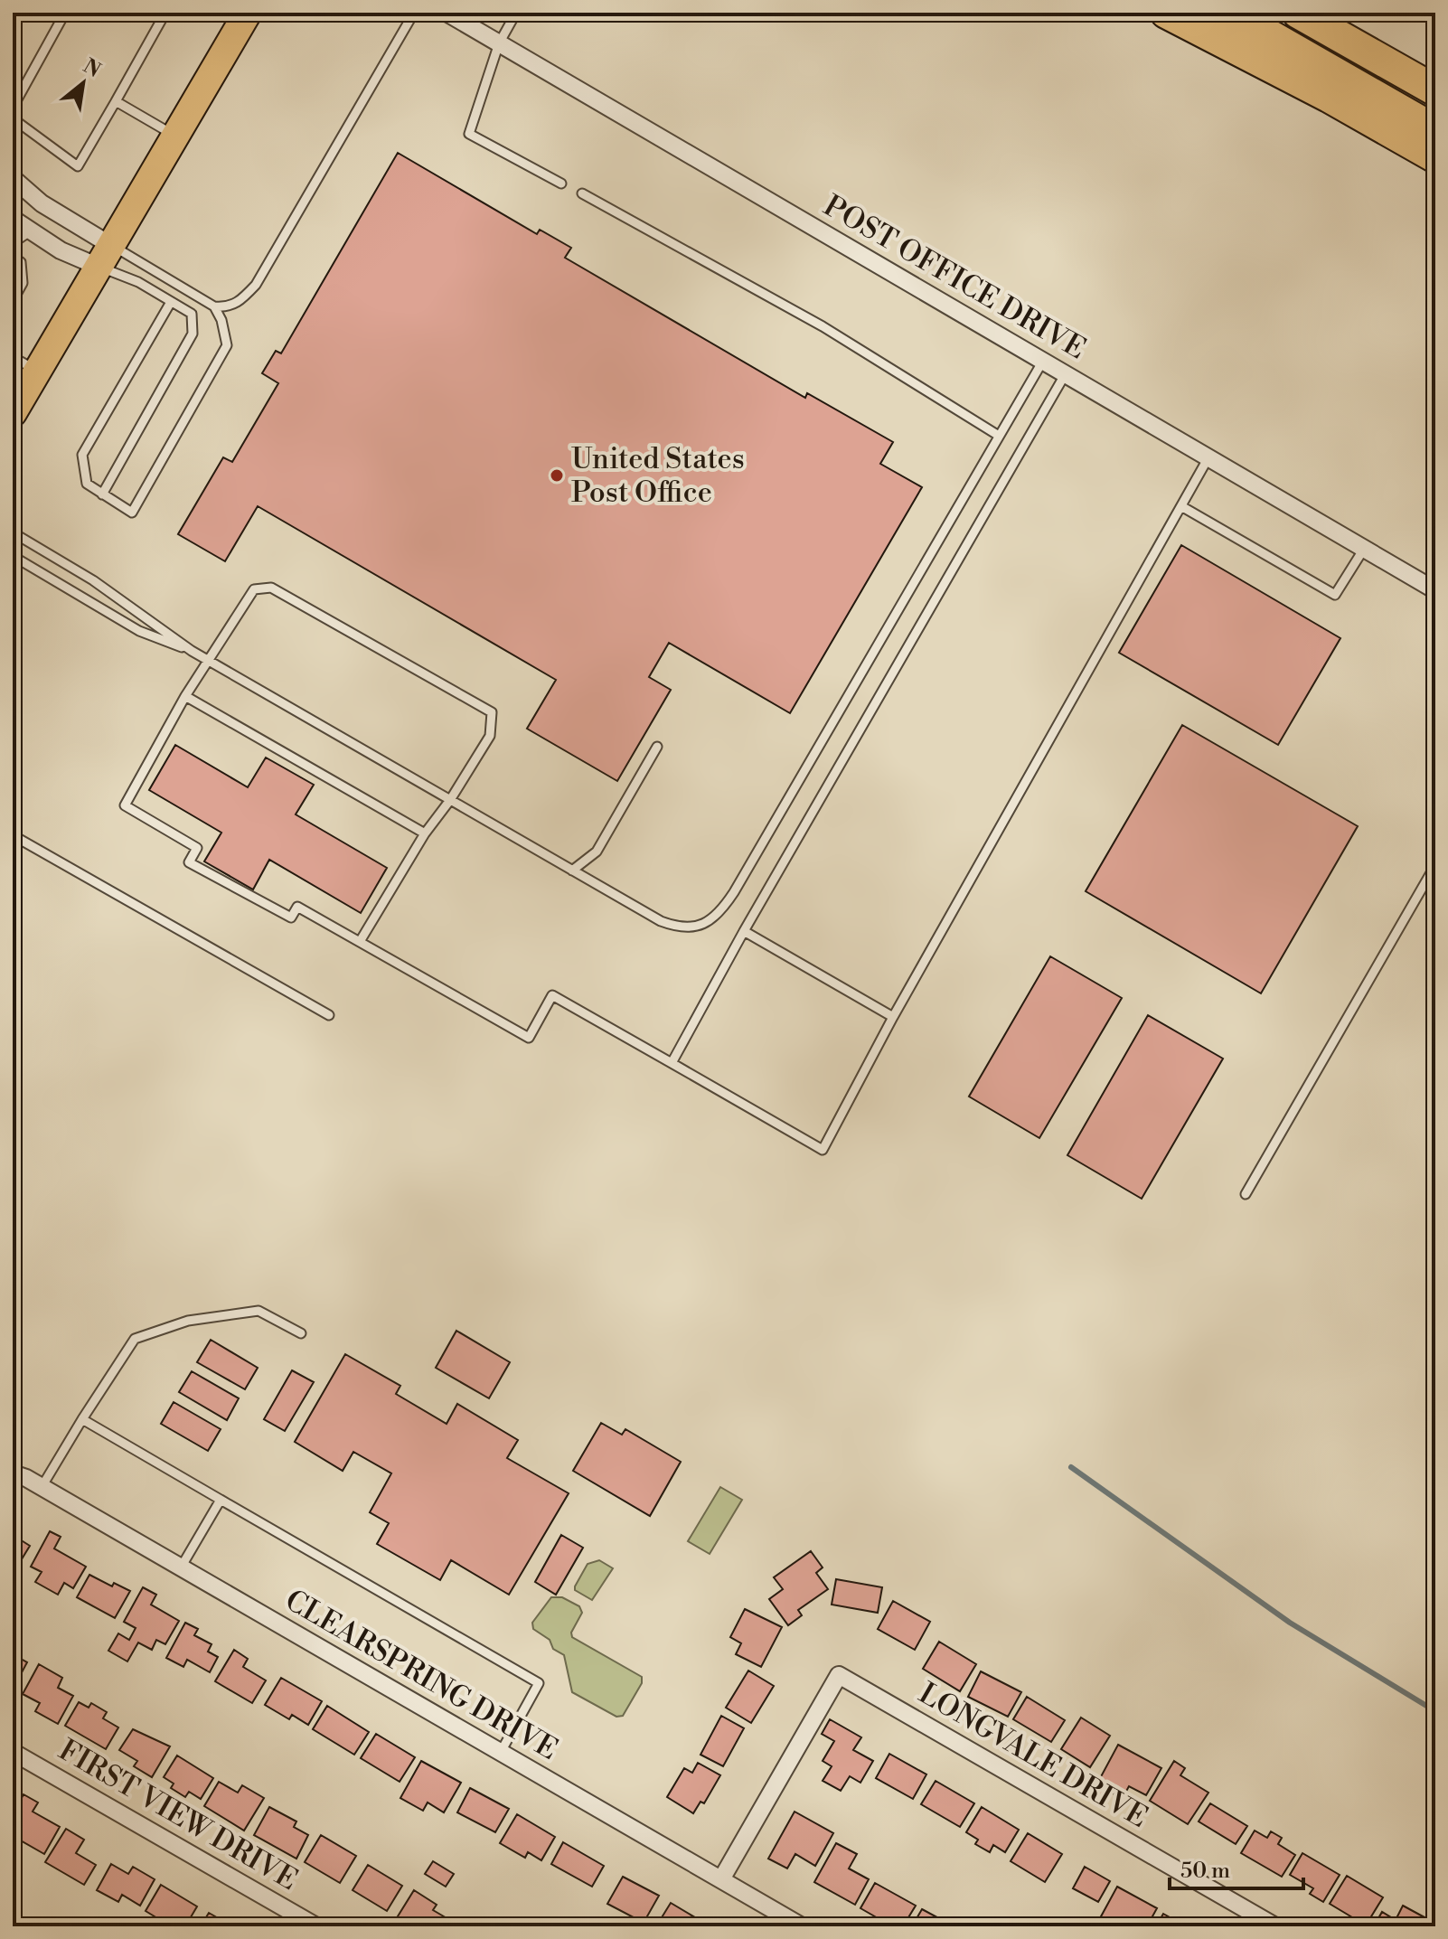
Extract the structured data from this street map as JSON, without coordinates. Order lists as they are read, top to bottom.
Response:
{
  "streets": {
    "street": [
      "POST OFFICE DRIVE",
      "CLEARSPRING DRIVE",
      "LONGVALE DRIVE",
      "FIRST VIEW DRIVE"
    ]
  },
  "crossings": [
    ["CLEARSPRING DRIVE", "LONGVALE DRIVE"]
  ],
  "places": ["United States Post Office"],
  "scale_bar": "50 m",
  "north": "top right"
}
